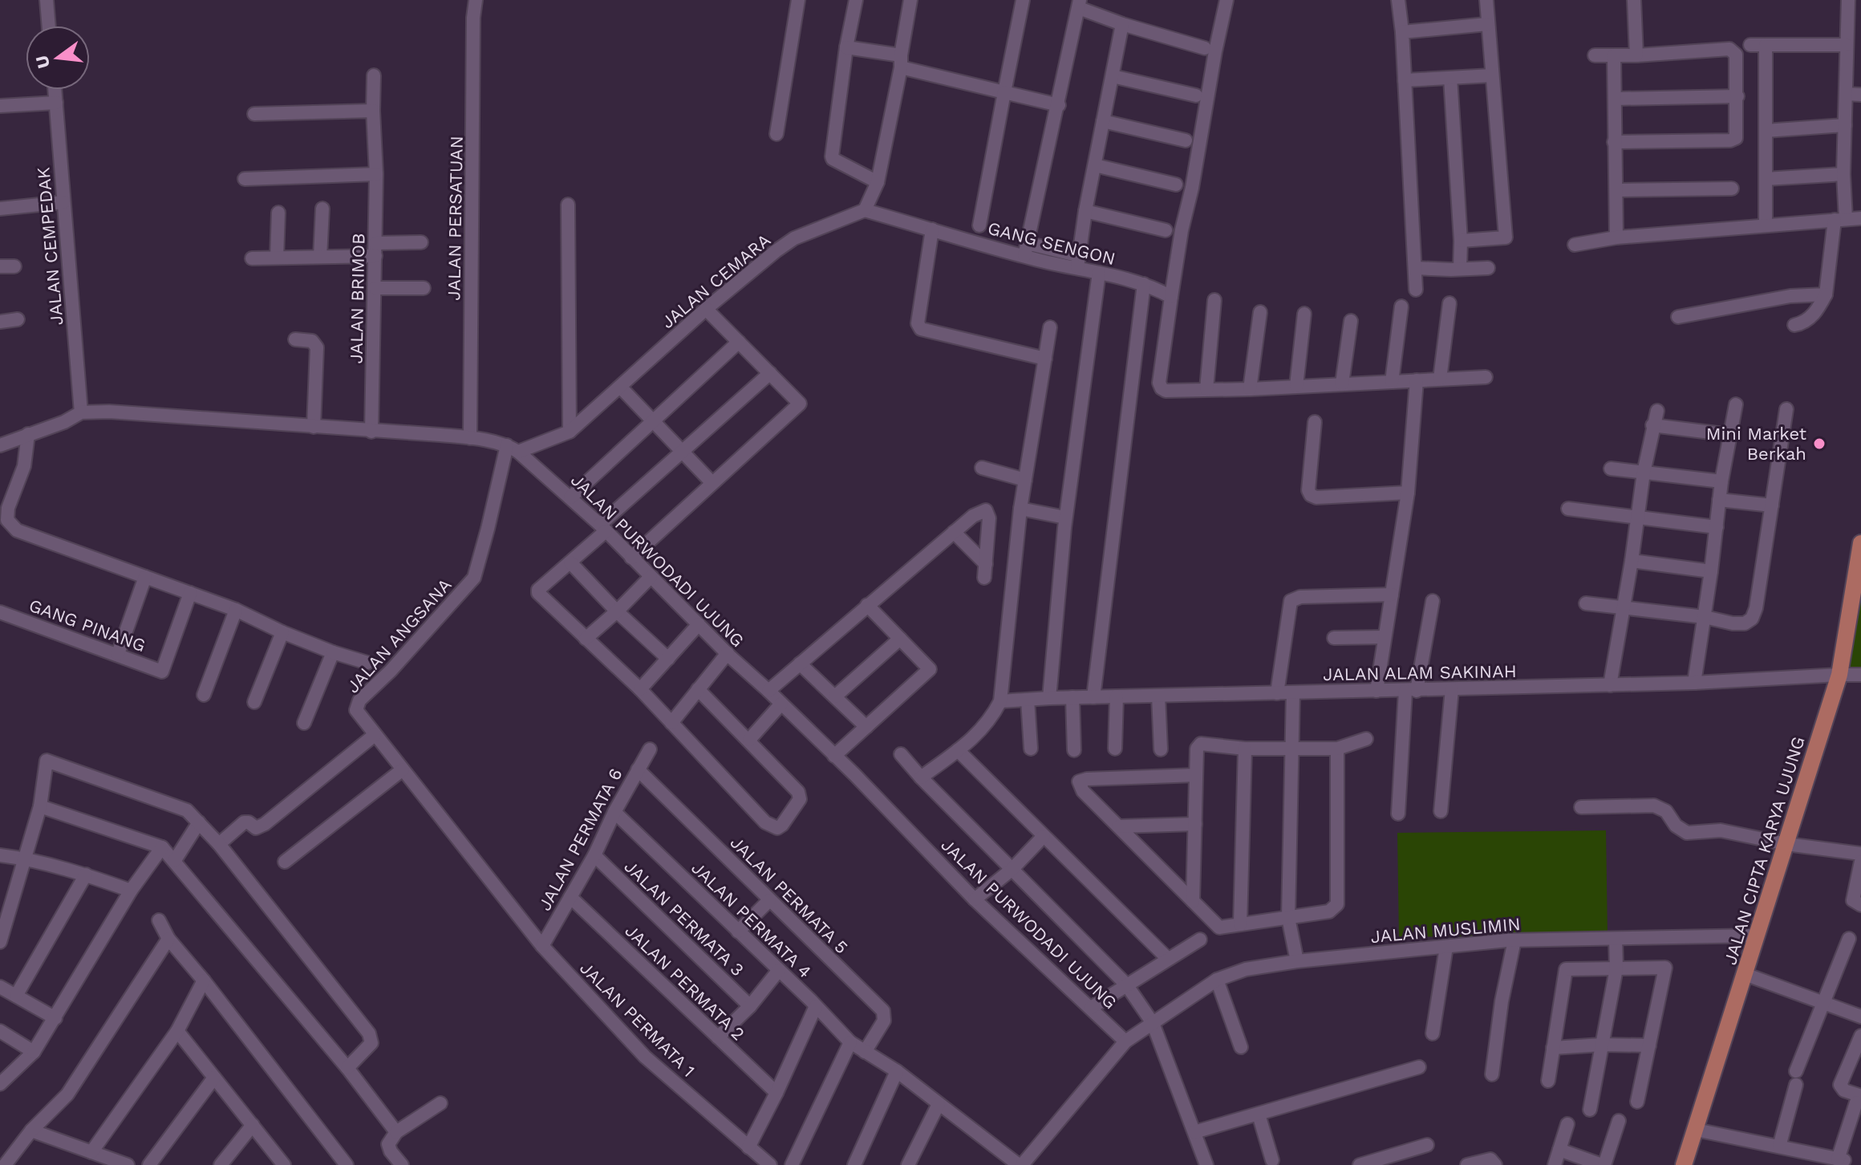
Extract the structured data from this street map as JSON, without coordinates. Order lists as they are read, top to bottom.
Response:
{
  "streets": {
    "main road": ["JALAN CIPTA KARYA UJUNG"],
    "street": [
      "JALAN PERSATUAN",
      "GANG SENGON",
      "JALAN CEMPEDAK",
      "JALAN CEMARA",
      "JALAN BRIMOB",
      "JALAN PURWODADI UJUNG",
      "GANG PINANG",
      "JALAN ANGSANA",
      "JALAN ALAM SAKINAH",
      "JALAN PERMATA 6",
      "JALAN PERMATA 5",
      "JALAN PERMATA 3",
      "JALAN PERMATA 4",
      "JALAN MUSLIMIN",
      "JALAN PERMATA 2",
      "JALAN PERMATA 1"
    ]
  },
  "crossings": [
    ["GANG SENGON", "JALAN CEMARA"],
    ["JALAN CEMARA", "JALAN PURWODADI UJUNG"],
    ["JALAN CEMARA", "JALAN ANGSANA"],
    ["JALAN PURWODADI UJUNG", "JALAN ANGSANA"],
    ["JALAN ANGSANA", "JALAN PERMATA 6"],
    ["JALAN ANGSANA", "JALAN PERMATA 1"],
    ["JALAN ALAM SAKINAH", "JALAN CIPTA KARYA UJUNG"],
    ["JALAN PERMATA 6", "JALAN PERMATA 5"],
    ["JALAN PERMATA 6", "JALAN PERMATA 3"],
    ["JALAN PERMATA 6", "JALAN PERMATA 4"],
    ["JALAN PERMATA 6", "JALAN PERMATA 2"],
    ["JALAN PERMATA 6", "JALAN PERMATA 1"],
    ["JALAN CIPTA KARYA UJUNG", "JALAN MUSLIMIN"],
    ["JALAN PERMATA 5", "JALAN PERMATA 4"]
  ],
  "places": ["Mini Market Berkah"],
  "north": "left"
}
